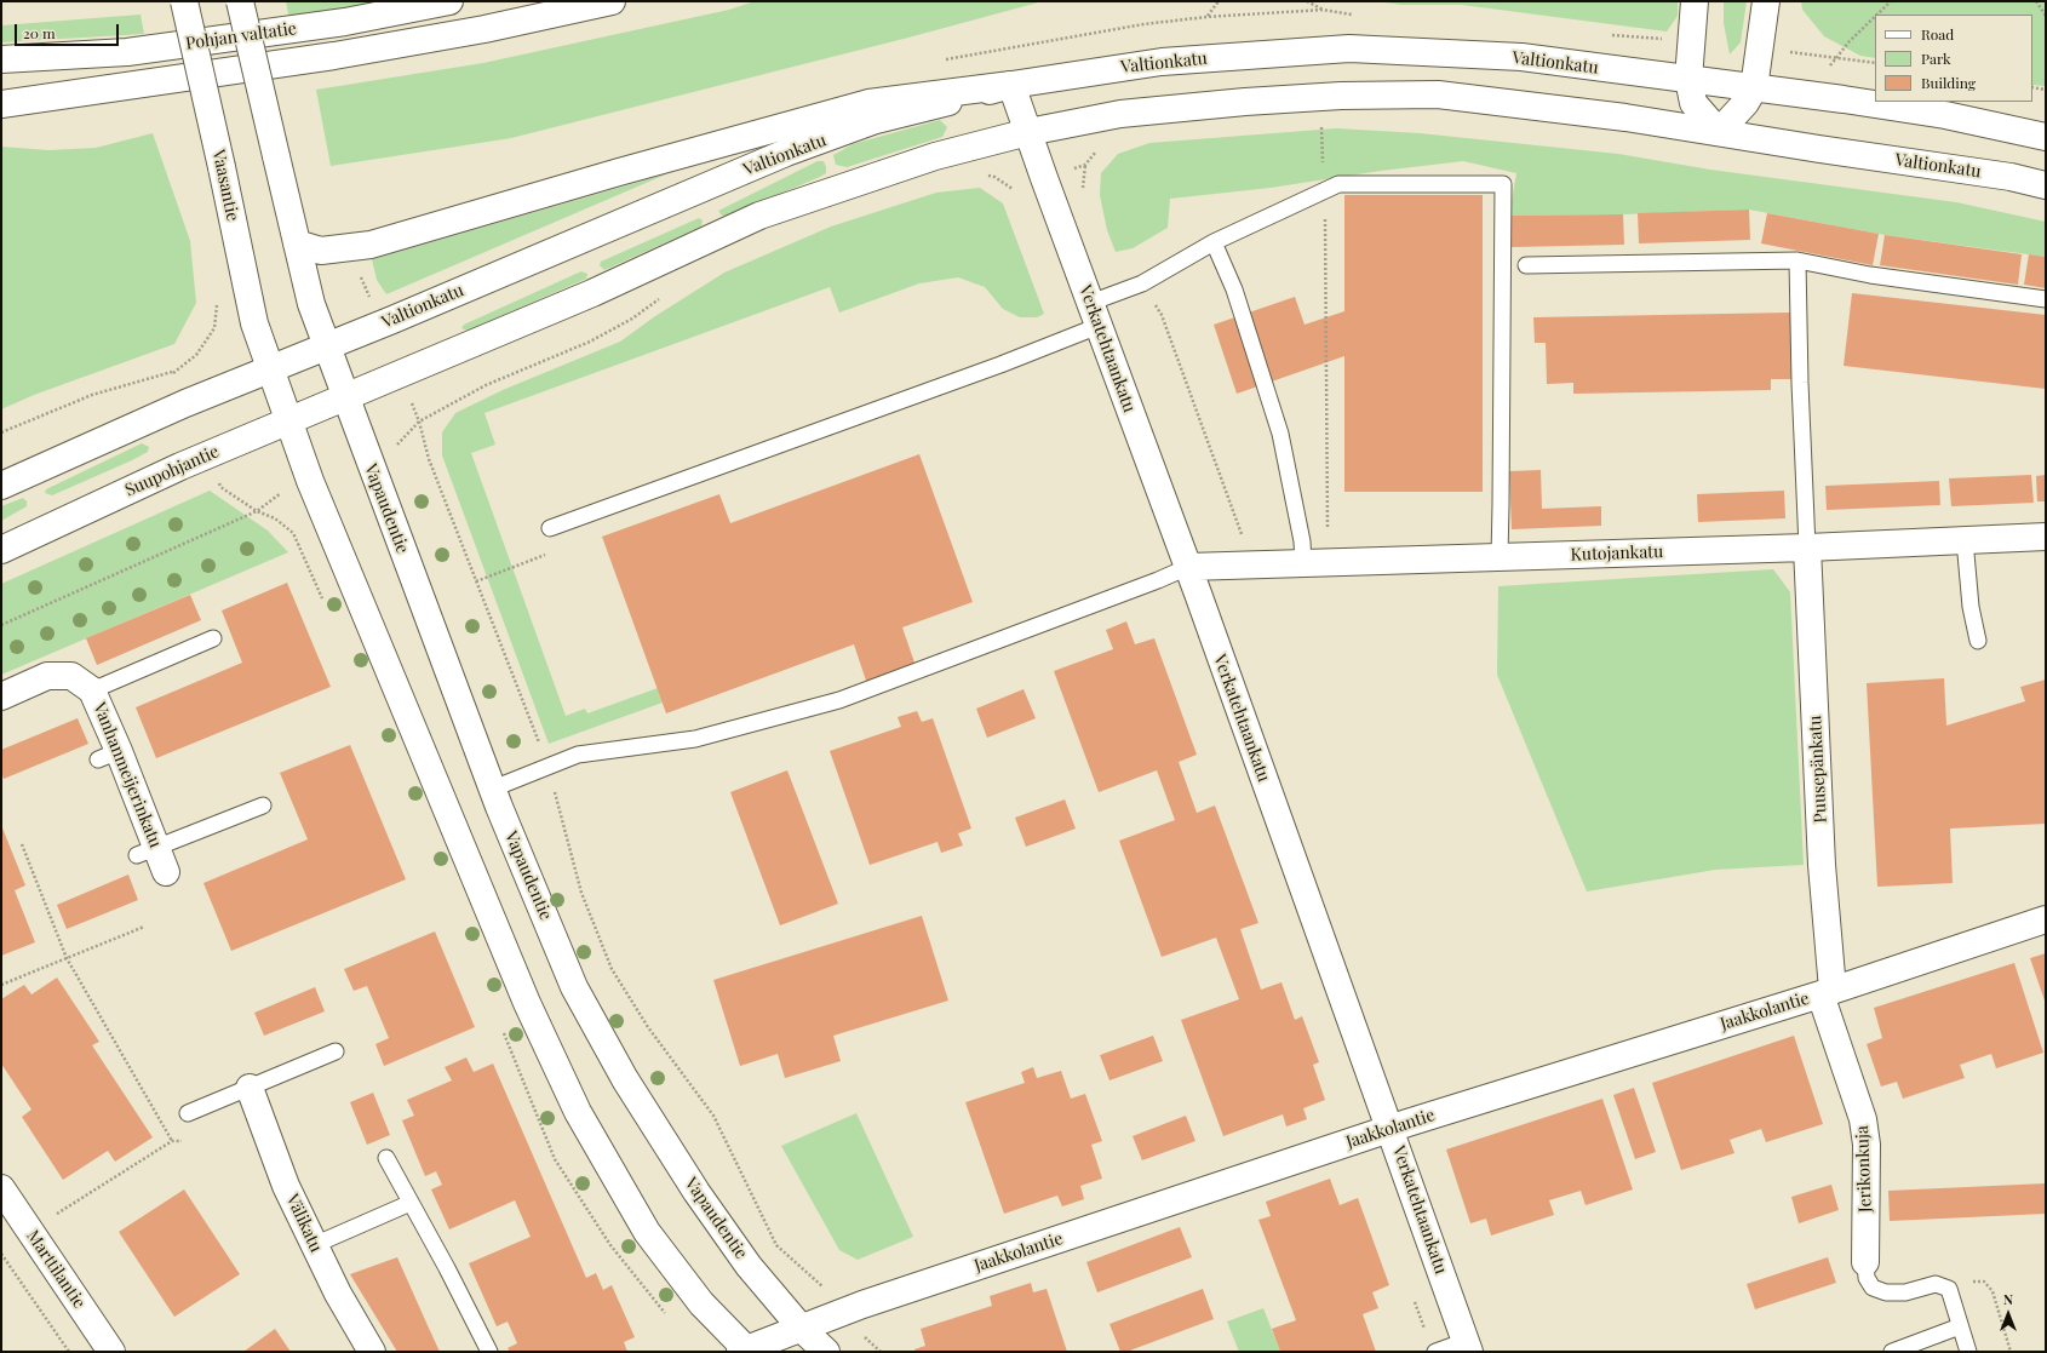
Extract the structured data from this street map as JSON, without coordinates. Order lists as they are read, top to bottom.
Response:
{
  "streets": {
    "main road": [
      "Pohjan valtatie",
      "Valtionkatu",
      "Vaasantie",
      "Verkatehtaankatu",
      "Suupohjantie",
      "Vapaudentie",
      "Kutojankatu",
      "Puusepänkatu",
      "Vanhanmeijerinkatu",
      "Jaakkolantie",
      "Jerikonkuja",
      "Välikatu",
      "Marttilantie"
    ]
  },
  "crossings": [
    ["Valtionkatu", "Verkatehtaankatu"],
    ["Valtionkatu", "Suupohjantie"],
    ["Valtionkatu", "Vapaudentie"],
    ["Verkatehtaankatu", "Kutojankatu"],
    ["Verkatehtaankatu", "Jaakkolantie"],
    ["Suupohjantie", "Vapaudentie"],
    ["Vapaudentie", "Jaakkolantie"],
    ["Kutojankatu", "Puusepänkatu"],
    ["Puusepänkatu", "Jaakkolantie"],
    ["Puusepänkatu", "Jerikonkuja"],
    ["Jaakkolantie", "Jerikonkuja"]
  ],
  "legend": ["Road", "Park", "Building"],
  "scale_bar": "20 m",
  "north": "top"
}
